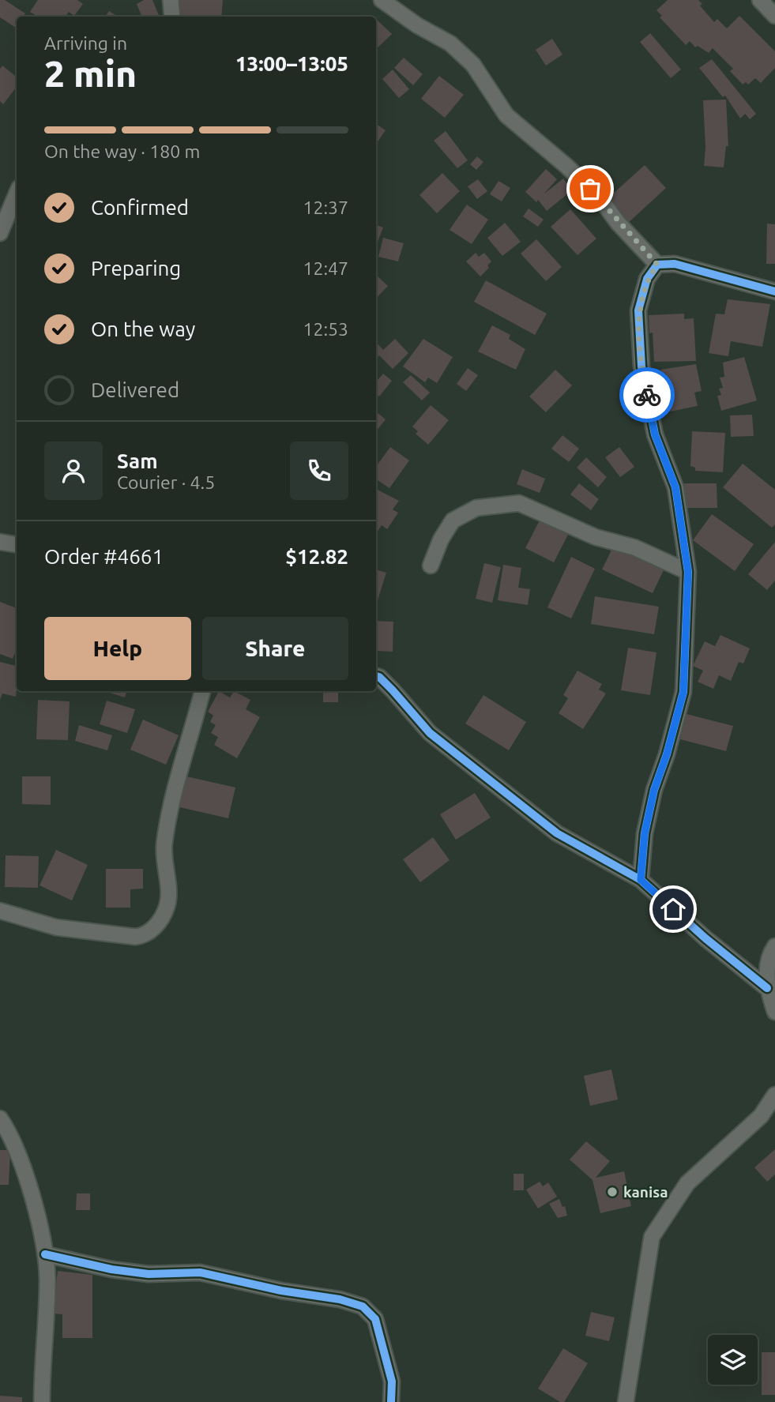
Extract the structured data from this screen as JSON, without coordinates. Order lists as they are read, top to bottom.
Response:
{
  "places": ["kanisa"],
  "page": {
    "heading": ["2 min", "Arriving in", "13:00–13:05"],
    "panel": [
      "Sam",
      "Courier · 4.5",
      "Order #4661",
      "$12.82"
    ],
    "bar": "On the way · 180 m",
    "list": [
      ["Confirmed", "12:37"],
      ["Preparing", "12:47"],
      ["On the way", "12:53"],
      "Delivered"
    ],
    "buttons": ["Help", "Share"]
  }
}
